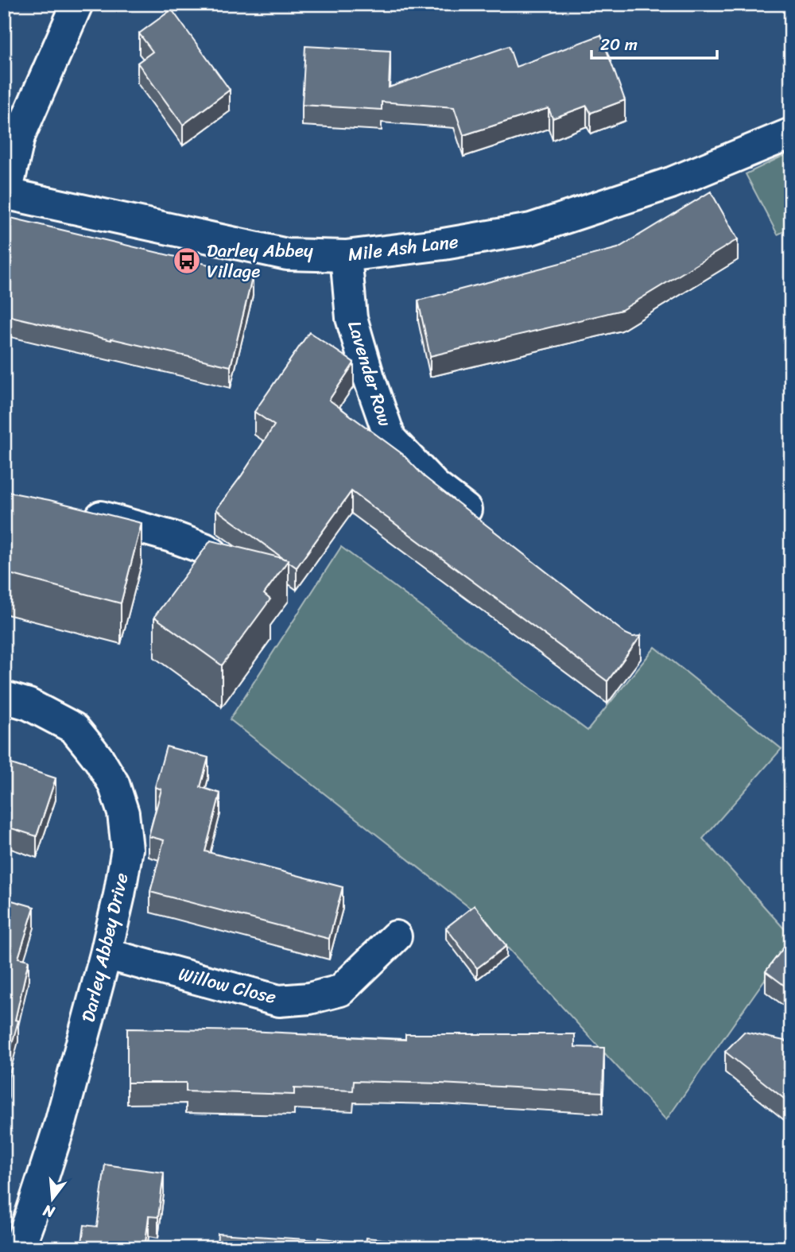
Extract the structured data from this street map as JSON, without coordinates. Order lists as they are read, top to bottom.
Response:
{
  "streets": {
    "street": [
      "Mile Ash Lane",
      "Lavender Row",
      "Darley Abbey Drive",
      "Willow Close"
    ]
  },
  "crossings": [
    ["Mile Ash Lane", "Lavender Row"],
    ["Darley Abbey Drive", "Willow Close"]
  ],
  "places": {
    "bus stop": ["Darley Abbey Village"]
  },
  "scale_bar": "20 m",
  "north": "bottom"
}
